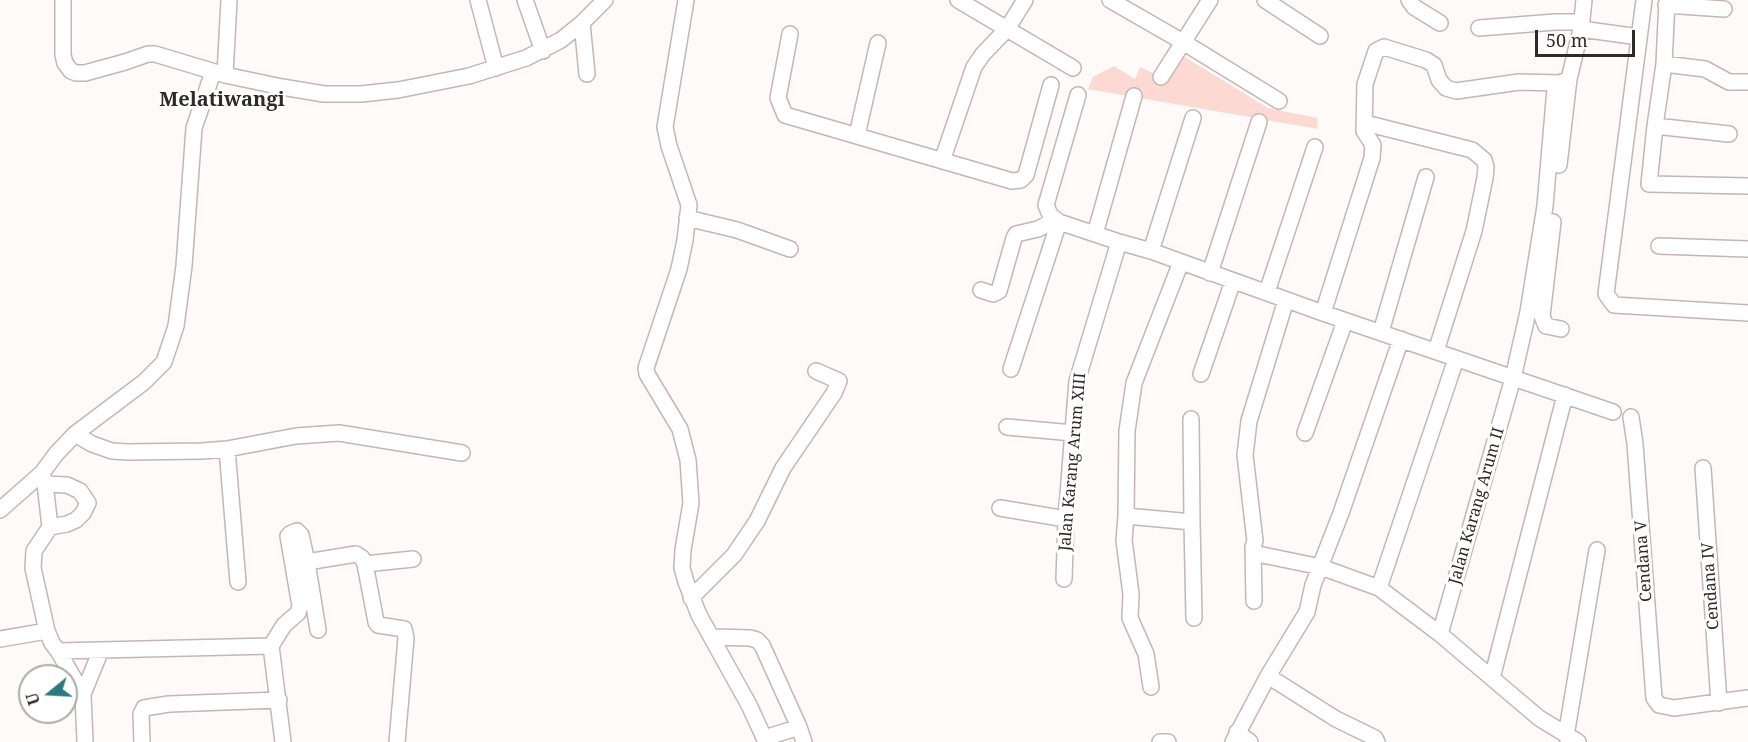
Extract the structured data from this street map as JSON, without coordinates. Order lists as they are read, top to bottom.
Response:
{
  "streets": {
    "street": [
      "Jalan Karang Arum XIII",
      "Jalan Karang Arum II",
      "Cendana V",
      "Cendana IV"
    ]
  },
  "crossings": [
    ["Cendana V", "Cendana IV"]
  ],
  "districts": ["Melatiwangi"],
  "scale_bar": "50 m",
  "north": "left"
}
